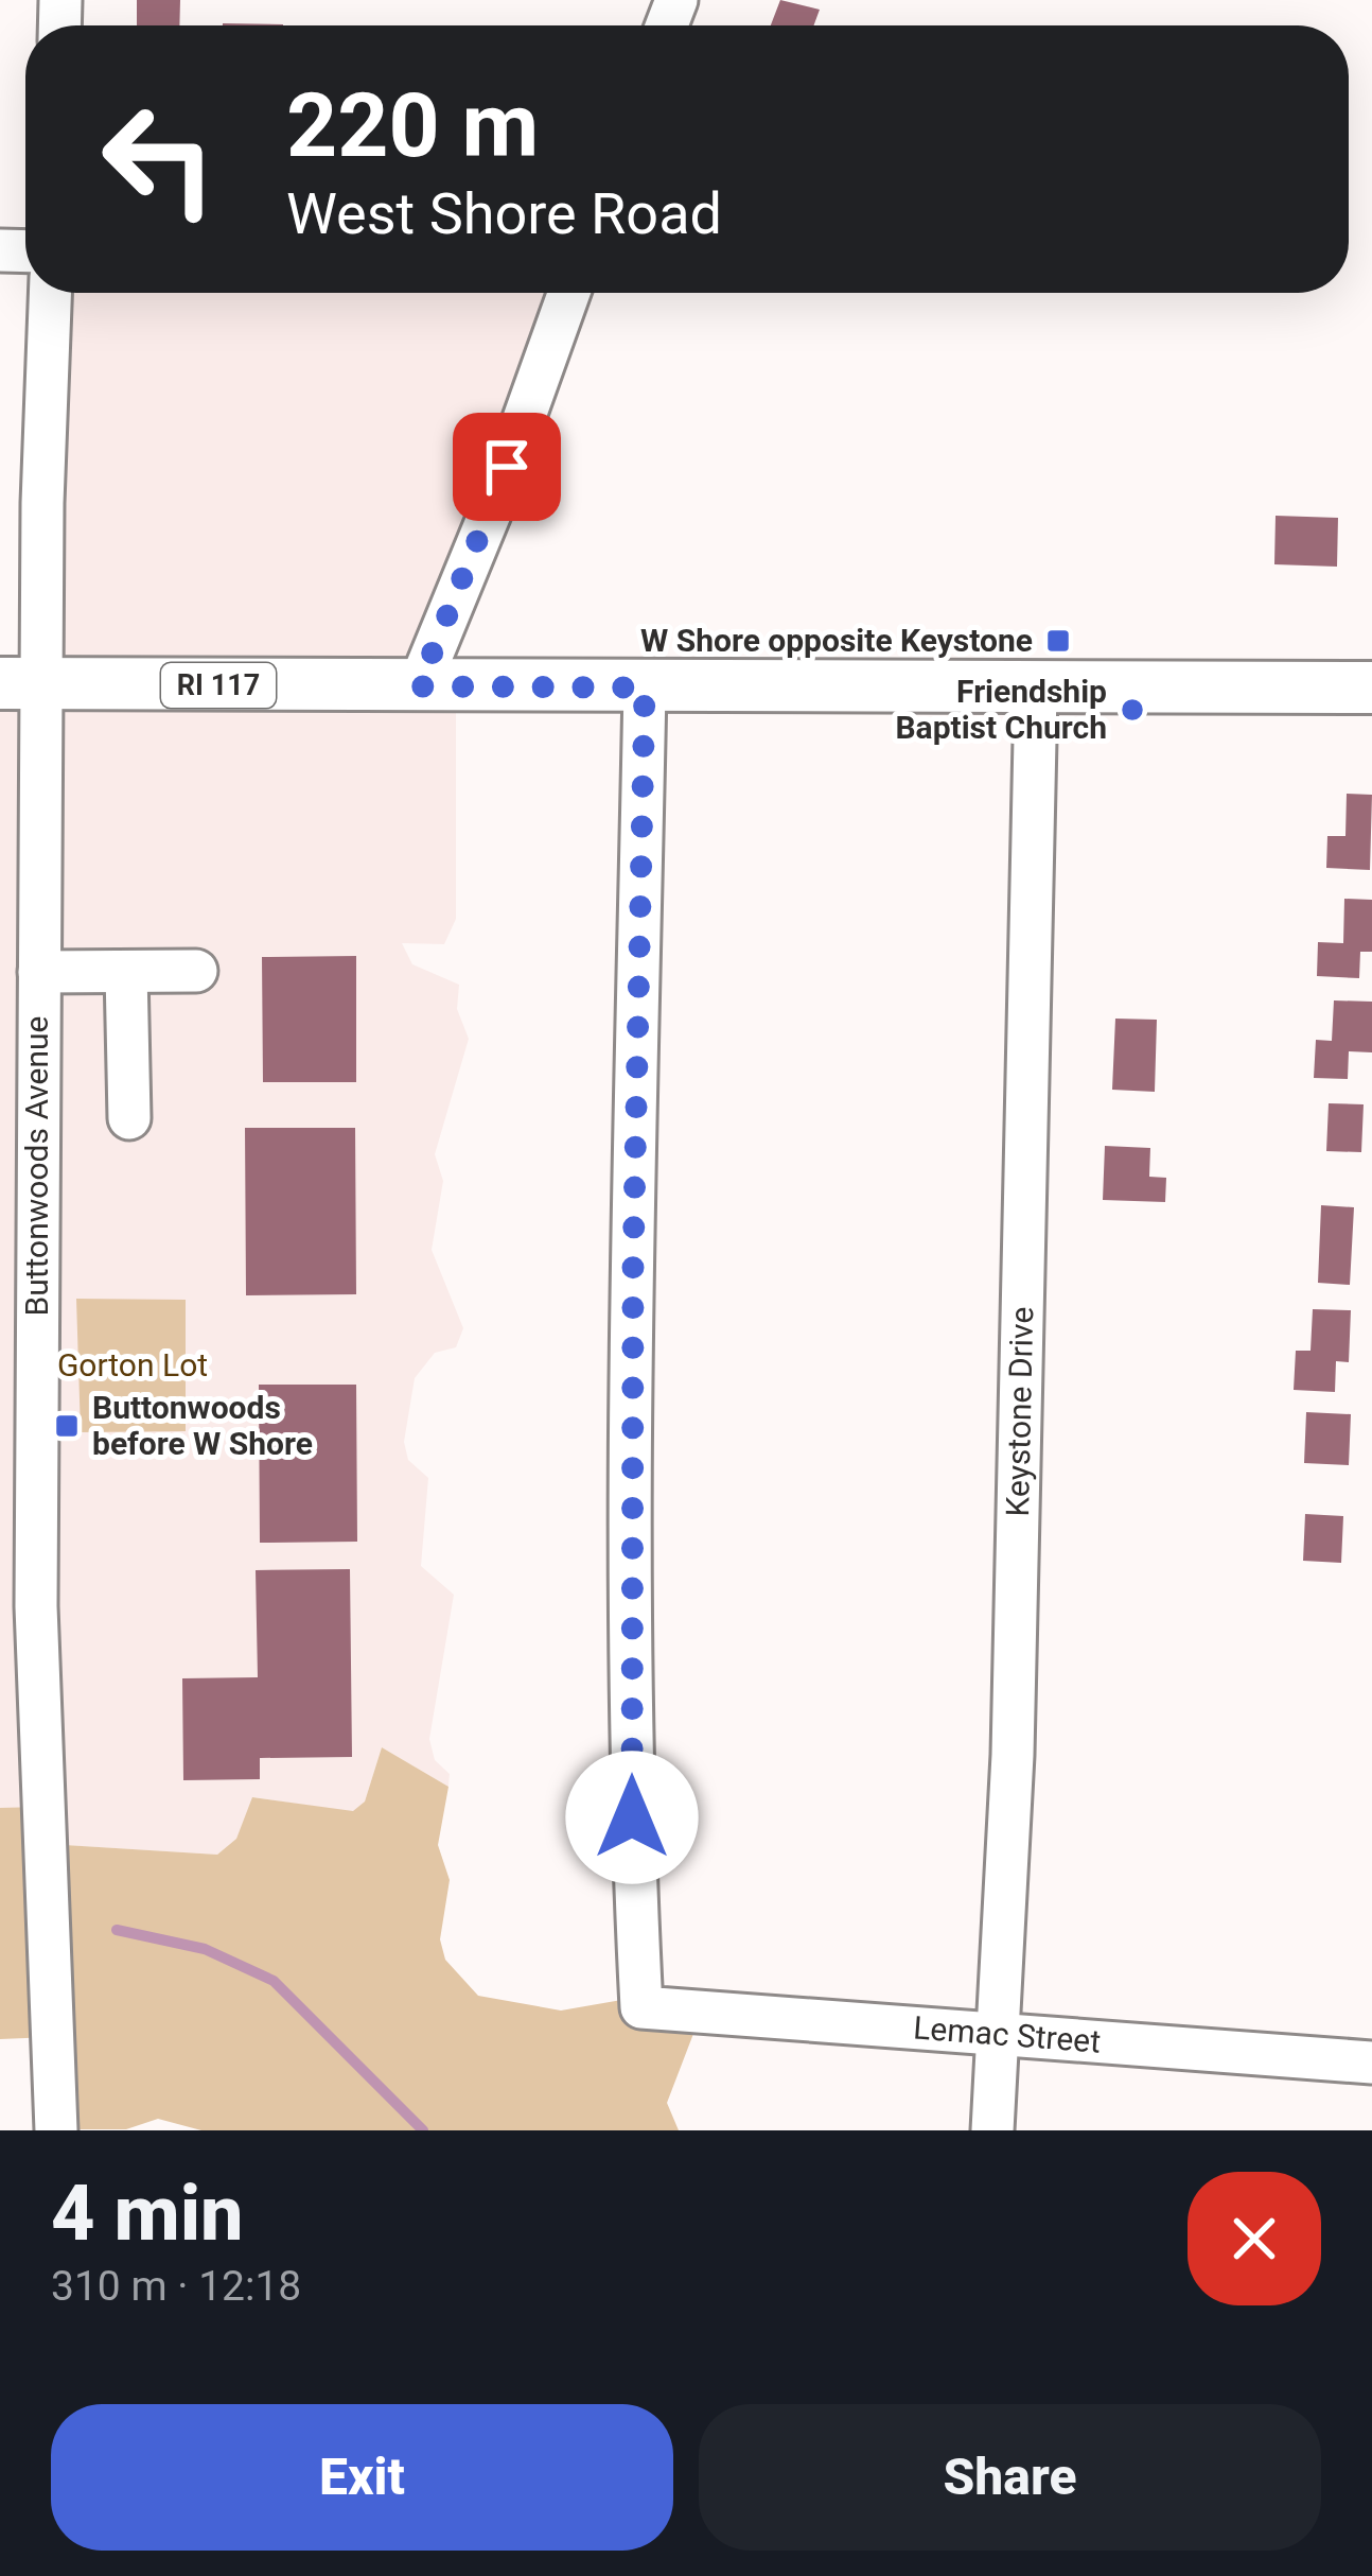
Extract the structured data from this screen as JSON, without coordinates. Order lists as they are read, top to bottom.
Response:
{
  "streets": {
    "main road": ["RI 117"],
    "street": ["Buttonwoods Avenue", "Keystone Drive", "Lemac Street"]
  },
  "crossings": [
    ["RI 117", "Buttonwoods Avenue"],
    ["RI 117", "Keystone Drive"],
    ["RI 117", "Lemac Street"],
    ["Keystone Drive", "Lemac Street"]
  ],
  "parks": ["Gorton Lot"],
  "places": {
    "transit": ["W Shore opposite Keystone", "Buttonwoods before W Shore"],
    "other": ["Friendship Baptist Church"]
  },
  "page": {
    "turn": ["220 m", "West Shore Road"],
    "heading": ["4 min", "310 m · 12:18"],
    "buttons": ["Exit", "Share"]
  }
}
